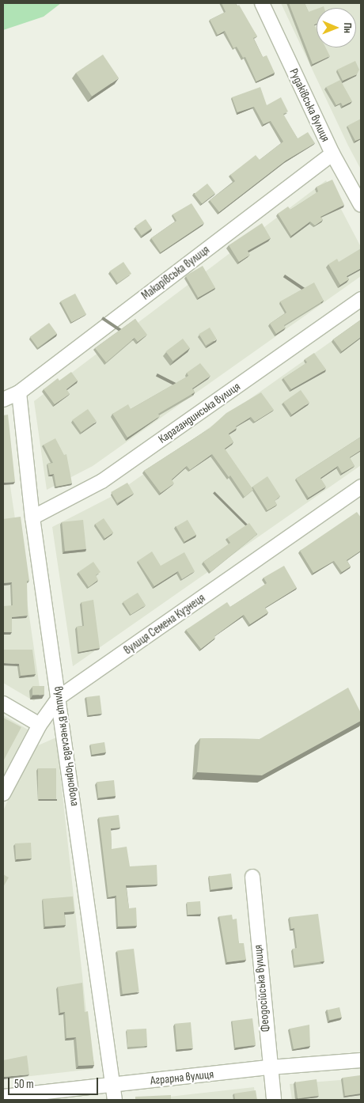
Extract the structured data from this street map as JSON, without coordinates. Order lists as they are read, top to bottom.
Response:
{
  "streets": {
    "street": [
      "Рудаківська вулиця",
      "Макарівська вулиця",
      "Карагандинська вулиця",
      "вулиця Семена Кузнеця",
      "вулиця В'ячеслава Чорновола",
      "Феодосійська вулиця",
      "Аграрна вулиця"
    ]
  },
  "crossings": [
    ["Рудаківська вулиця", "Макарівська вулиця"],
    ["Макарівська вулиця", "вулиця В'ячеслава Чорновола"],
    ["Карагандинська вулиця", "вулиця В'ячеслава Чорновола"],
    ["вулиця Семена Кузнеця", "вулиця В'ячеслава Чорновола"],
    ["вулиця В'ячеслава Чорновола", "Аграрна вулиця"],
    ["Феодосійська вулиця", "Аграрна вулиця"]
  ],
  "scale_bar": "50 m",
  "north": "right"
}
